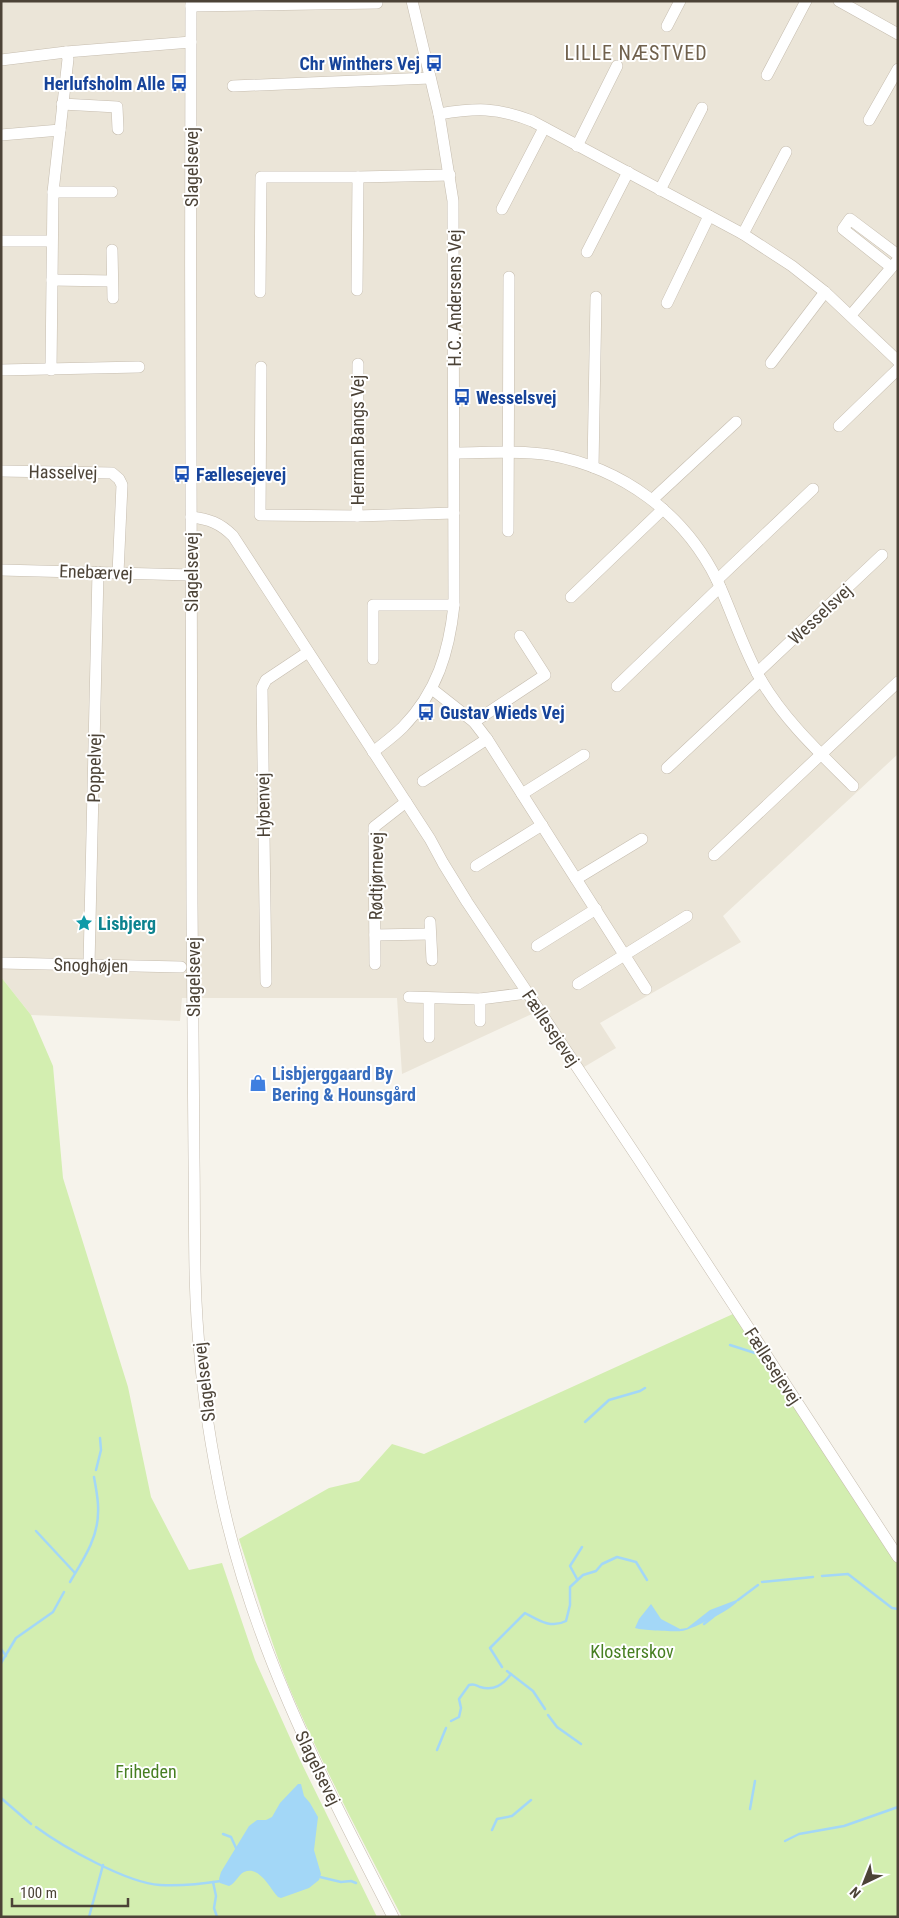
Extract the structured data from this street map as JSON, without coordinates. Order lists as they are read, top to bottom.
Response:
{
  "streets": {
    "street": [
      "Slagelsevej",
      "H.C. Andersens Vej",
      "Herman Bangs Vej",
      "Hasselvej",
      "Enebærvej",
      "Wesselsvej",
      "Poppelvej",
      "Hybenvej",
      "Rødtjørnevej",
      "Snoghøjen",
      "Fællesejevej"
    ]
  },
  "crossings": [
    ["Slagelsevej", "Enebærvej"],
    ["Slagelsevej", "Fællesejevej"],
    ["H.C. Andersens Vej", "Herman Bangs Vej"],
    ["H.C. Andersens Vej", "Fællesejevej"],
    ["Hasselvej", "Enebærvej"],
    ["Enebærvej", "Poppelvej"],
    ["Poppelvej", "Snoghøjen"],
    ["Hybenvej", "Fællesejevej"],
    ["Rødtjørnevej", "Fællesejevej"]
  ],
  "districts": ["LILLE NÆSTVED"],
  "parks": ["Klosterskov", "Friheden"],
  "places": {
    "bus stop": [
      "Chr Winthers Vej",
      "Herlufsholm Alle",
      "Wesselsvej",
      "Fællesejevej",
      "Gustav Wieds Vej"
    ],
    "place": ["Lisbjerg"],
    "shop": ["Lisbjerggaard By Bering & Hounsgård"]
  },
  "scale_bar": "100 m",
  "north": "bottom left"
}
